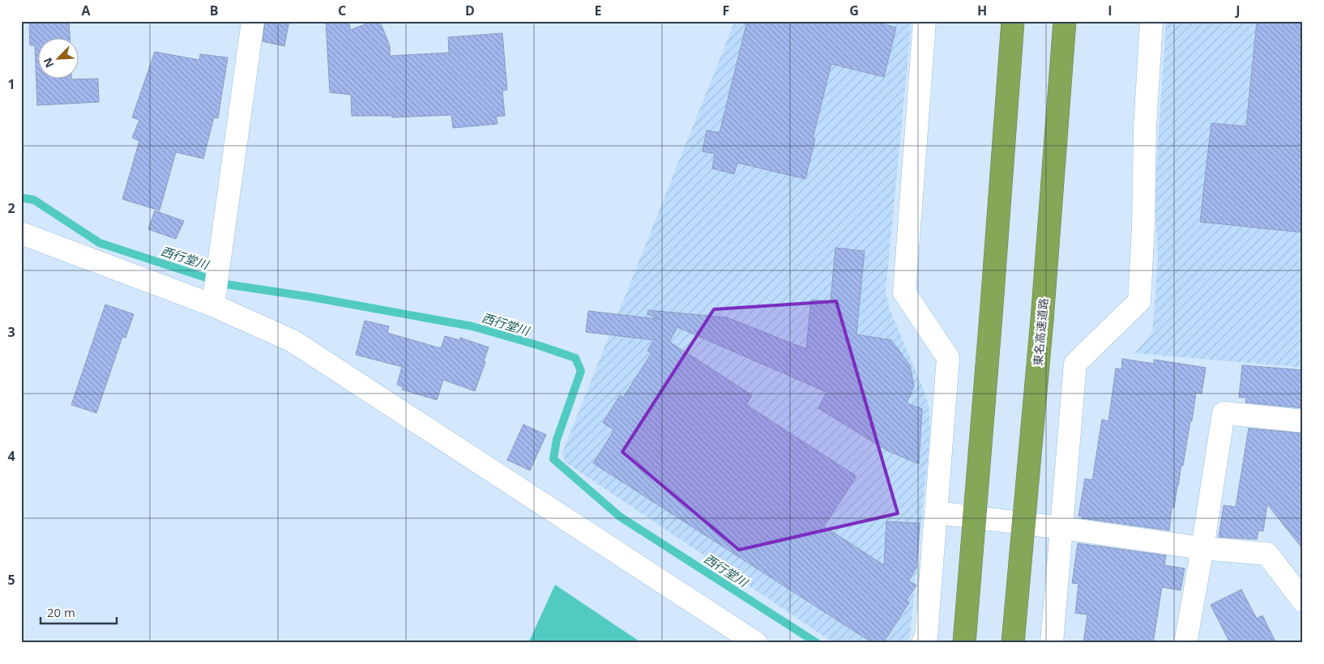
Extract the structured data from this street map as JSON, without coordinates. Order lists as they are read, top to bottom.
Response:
{
  "streets": {
    "highway": ["東名高速道路"]
  },
  "water": ["西行堂川"],
  "scale_bar": "20 m",
  "north": "bottom left",
  "grid": {
    "columns": [
      "A",
      "B",
      "C",
      "D",
      "E",
      "F",
      "G",
      "H",
      "I",
      "J"
    ],
    "rows": [
      "1",
      "2",
      "3",
      "4",
      "5"
    ]
  }
}
